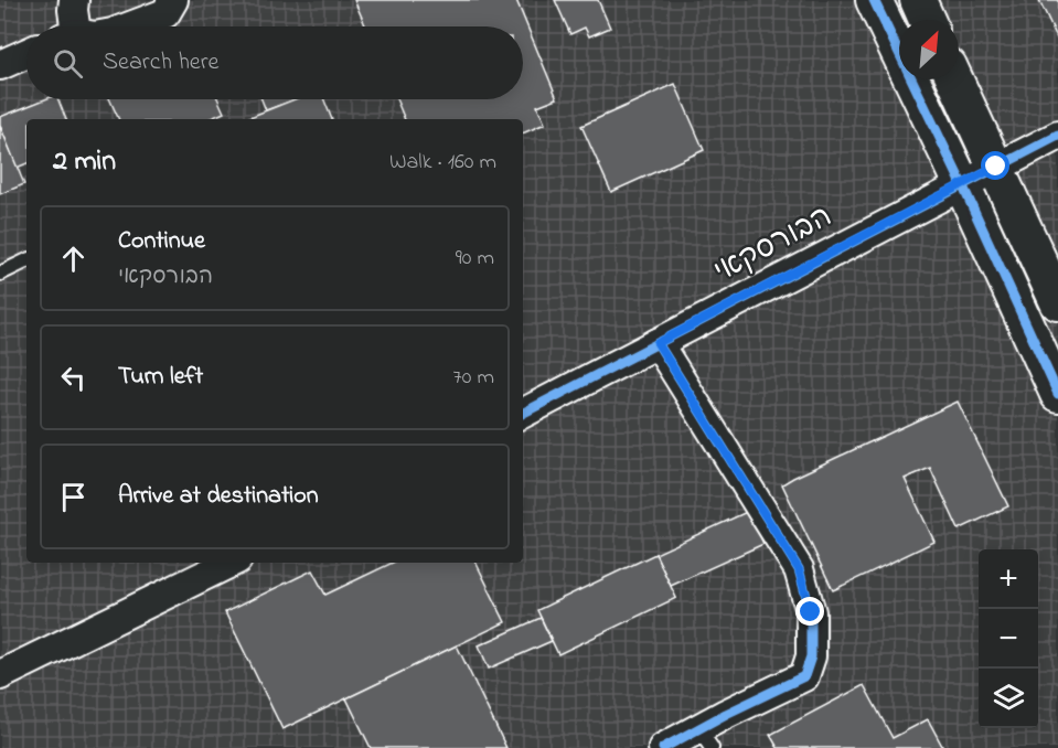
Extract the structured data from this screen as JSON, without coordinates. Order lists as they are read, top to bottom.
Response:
{
  "streets": {
    "street": ["הבורסקאי"]
  },
  "north": "top right",
  "page": {
    "search": "Search here",
    "heading": ["2 min", "Walk · 160 m"],
    "list": [
      ["Continue", "הבורסקאי", "90 m"],
      ["Turn left", "70 m"],
      "Arrive at destination"
    ],
    "map_buttons": ["+", "−"]
  }
}
